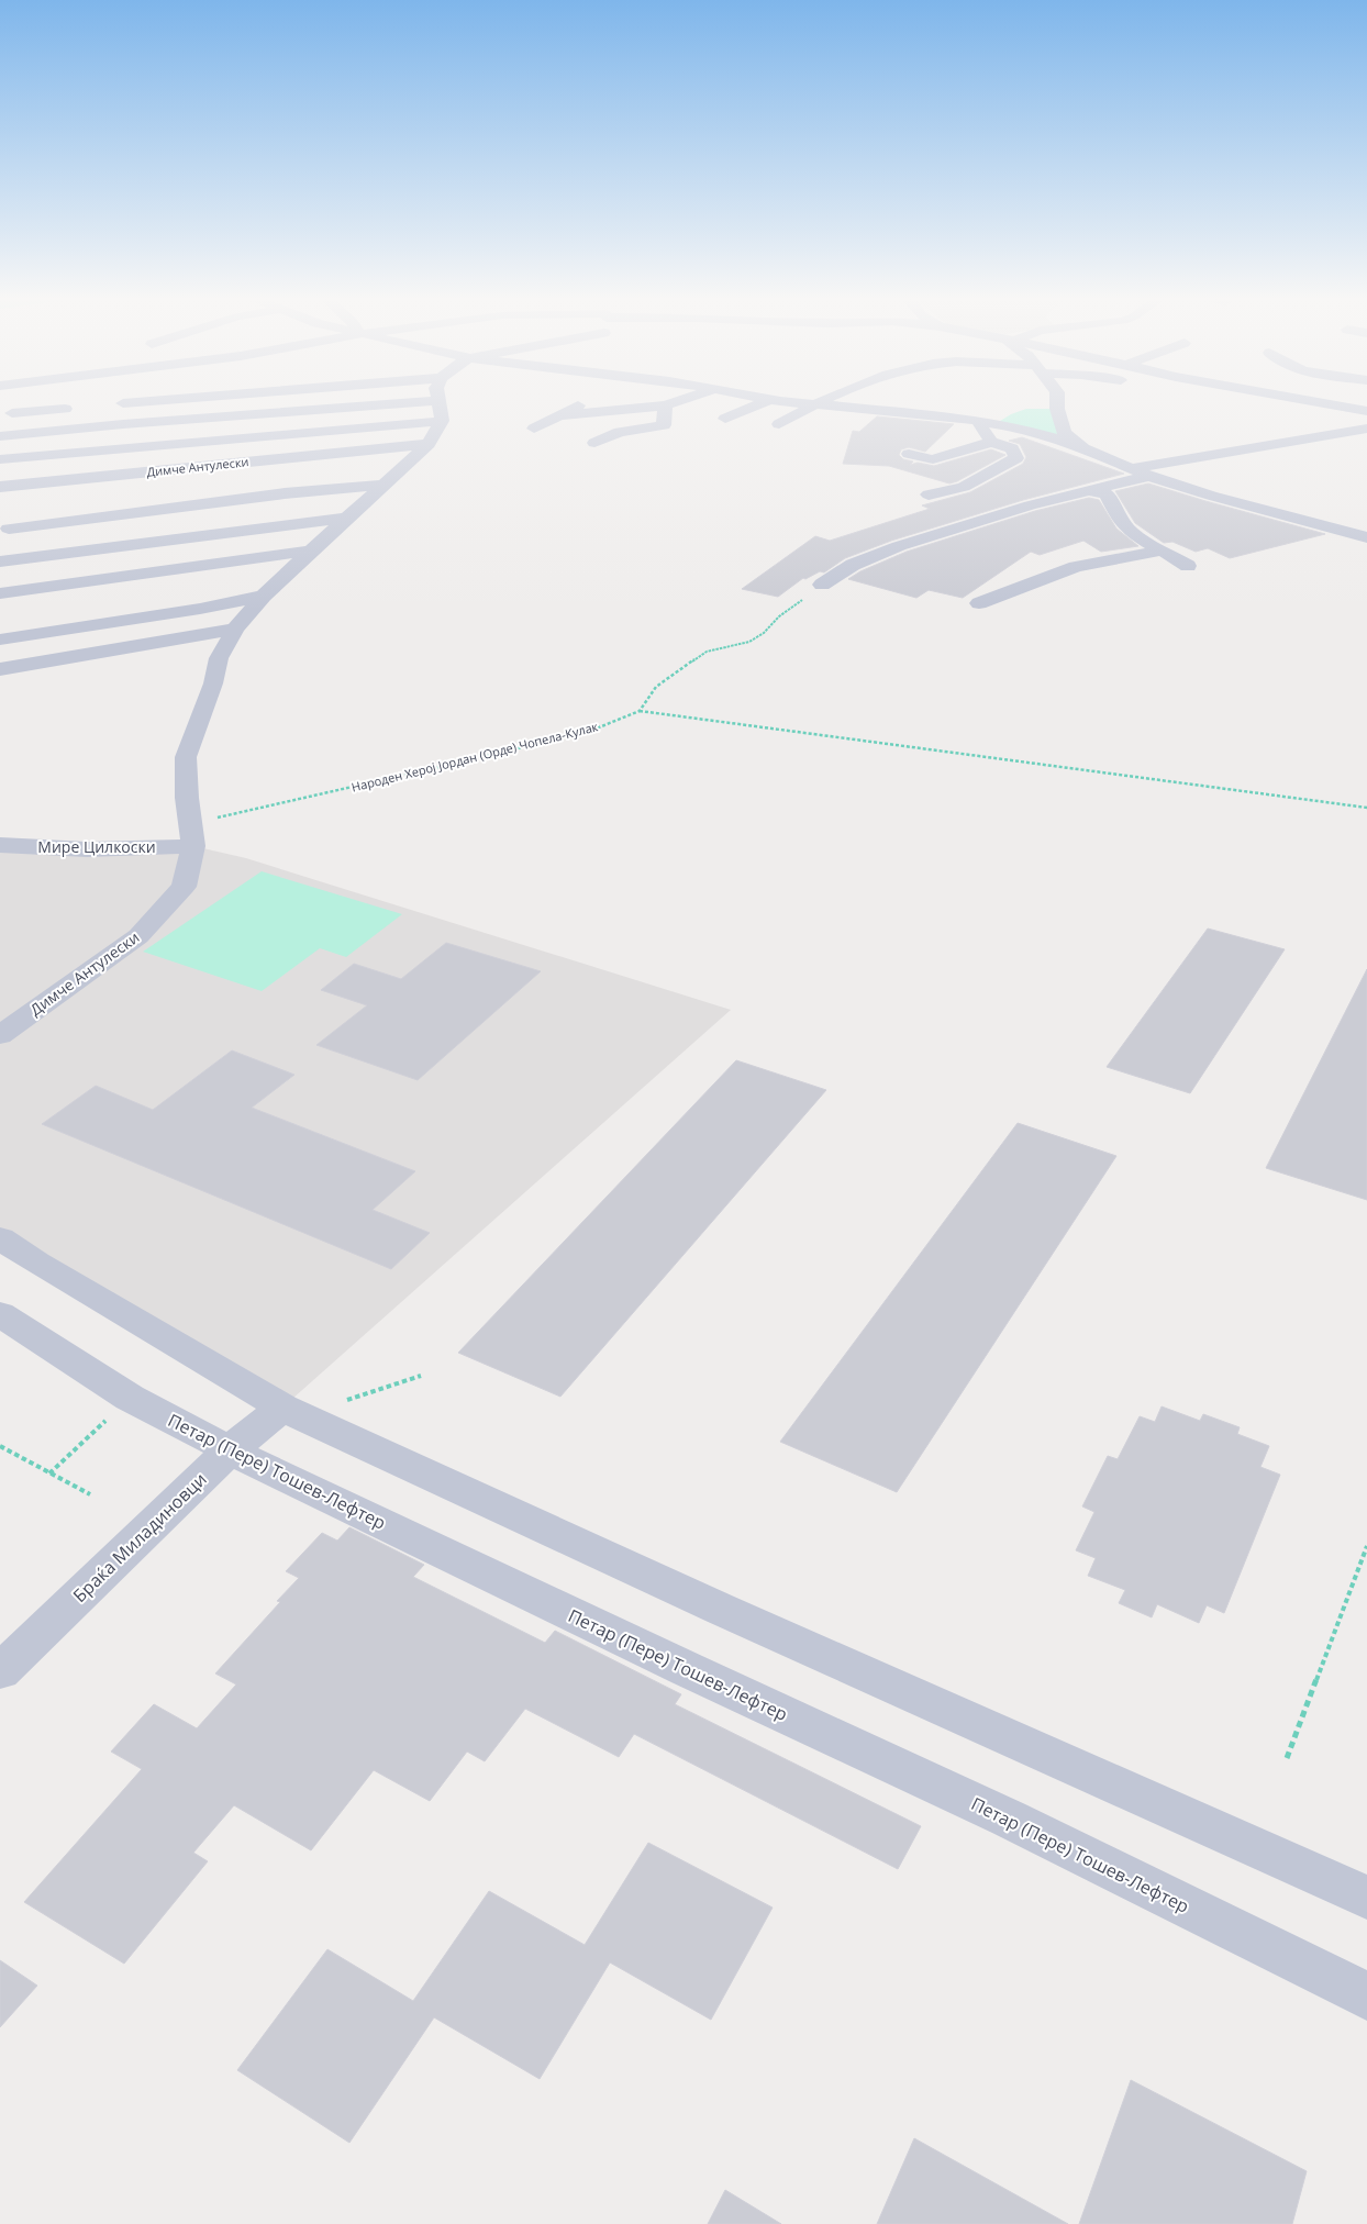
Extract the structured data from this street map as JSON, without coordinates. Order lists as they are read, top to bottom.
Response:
{
  "streets": {
    "street": [
      "Димче Антулески",
      "Мире Цилкоски",
      "Петар (Пере) Тошев-Лефтер",
      "Браќа Миладиновци"
    ],
    "path": ["Народен Херој Јордан (Орде) Чопела-Кулак"]
  },
  "crossings": [
    ["Димче Антулески", "Народен Херој Јордан (Орде) Чопела-Кулак"],
    ["Димче Антулески", "Мире Цилкоски"],
    ["Народен Херој Јордан (Орде) Чопела-Кулак", "Мире Цилкоски"],
    ["Петар (Пере) Тошев-Лефтер", "Браќа Миладиновци"]
  ]
}
